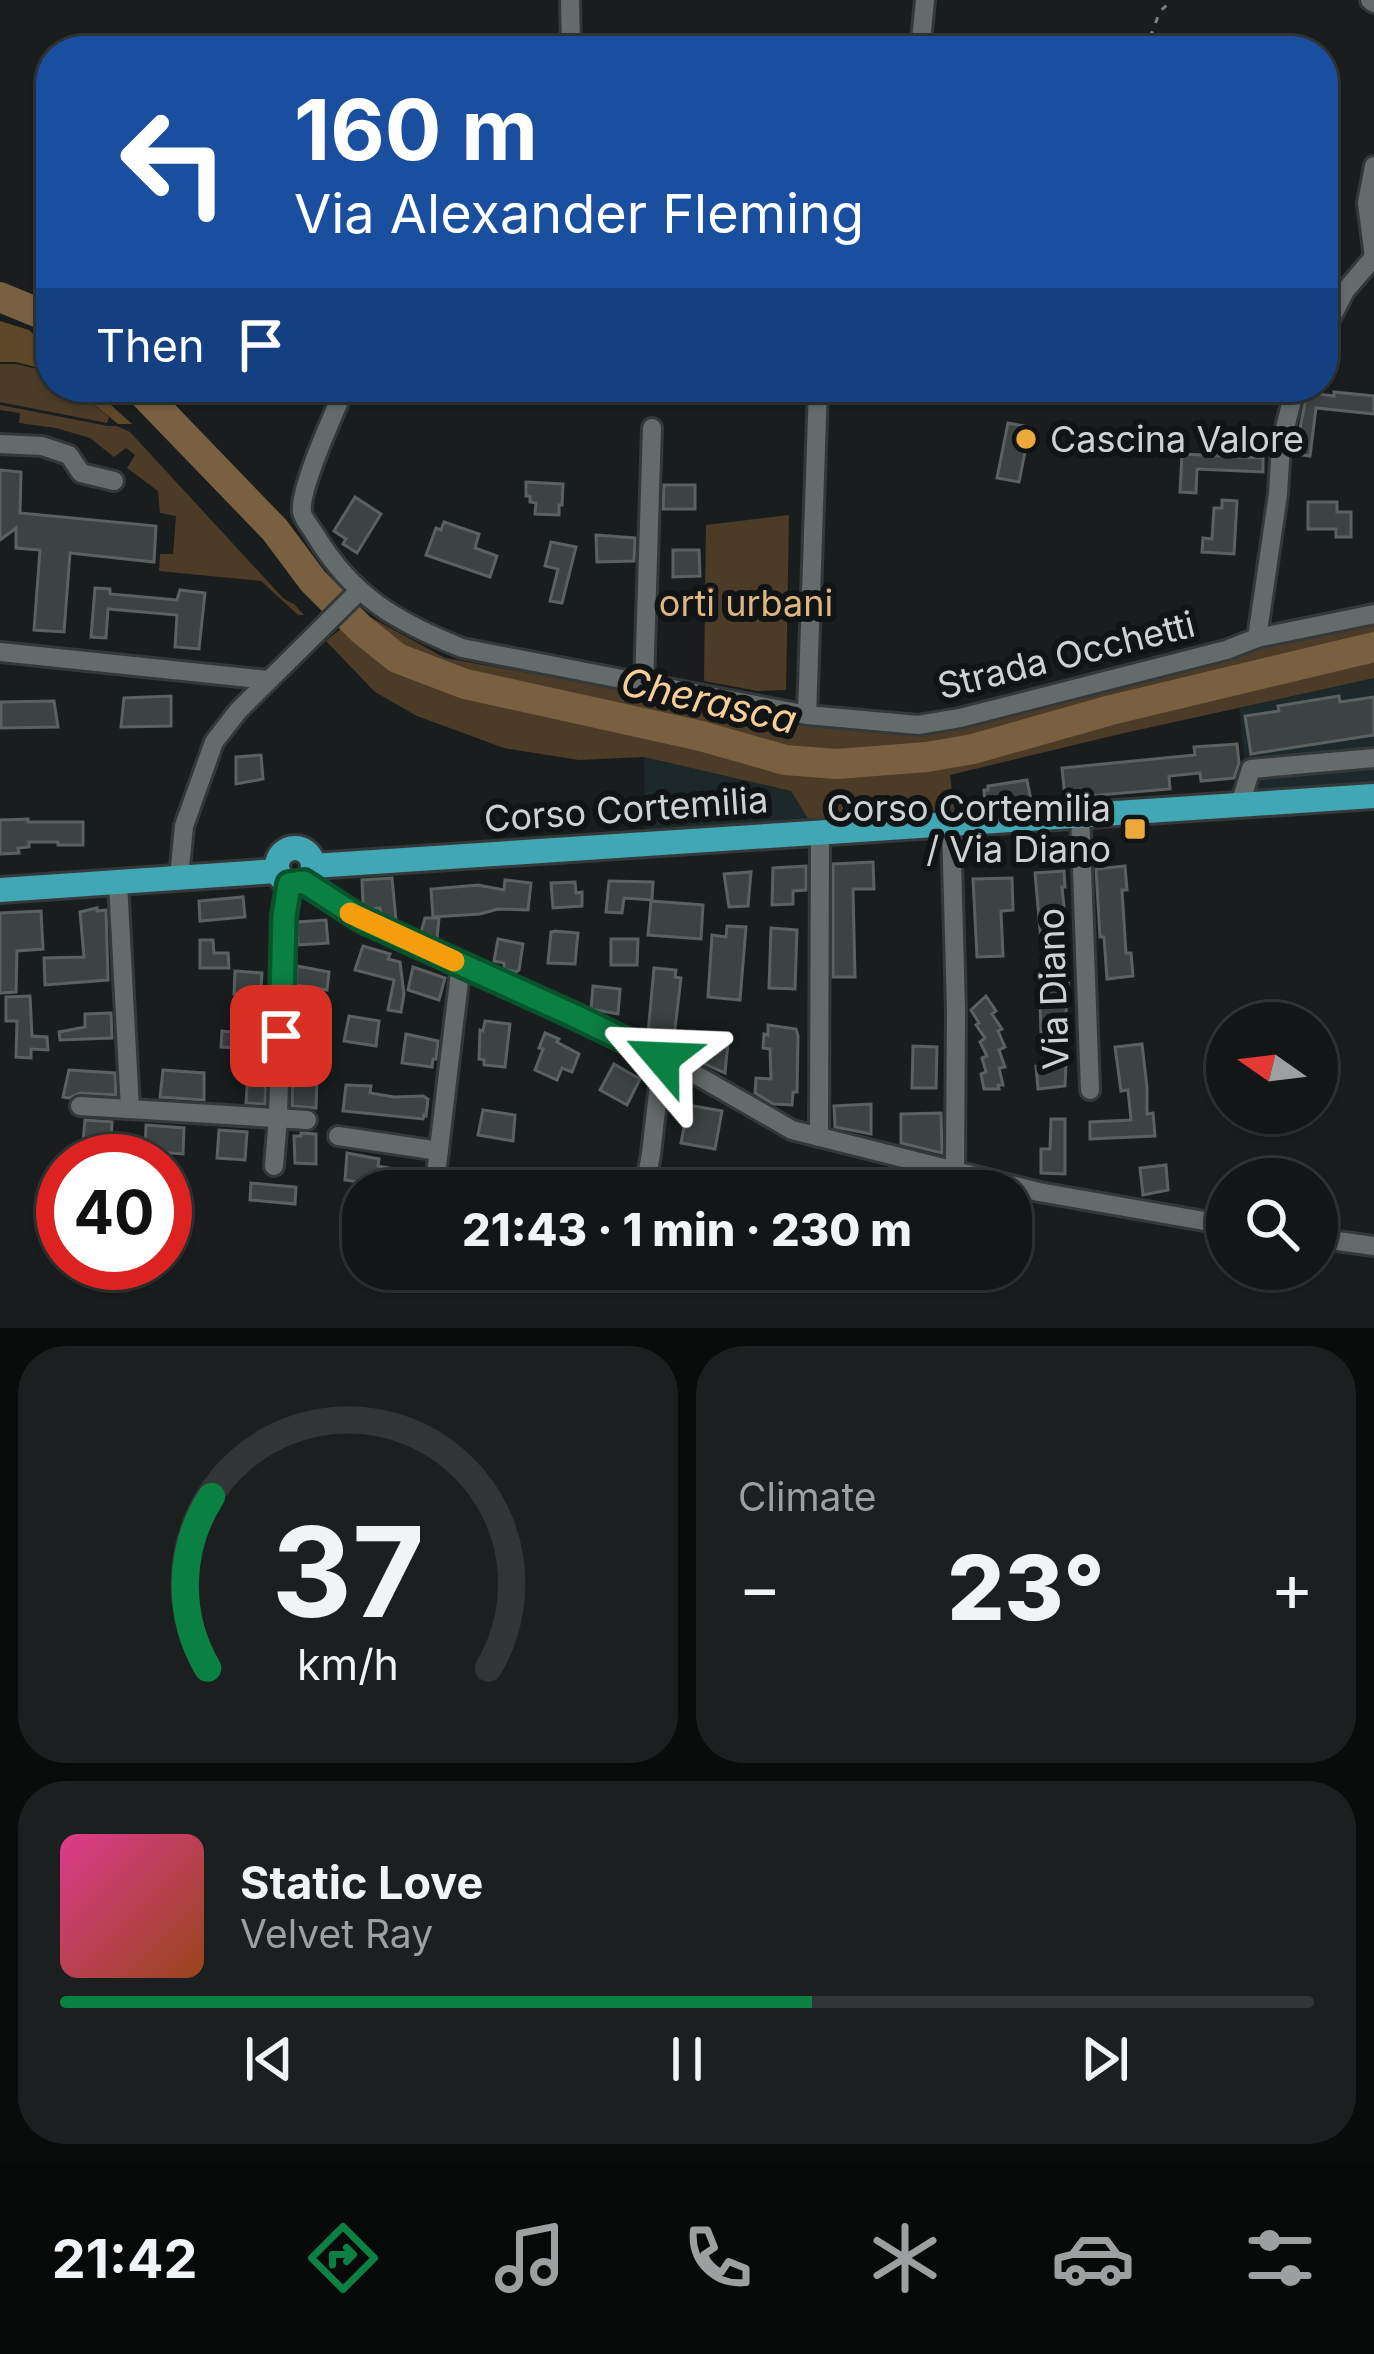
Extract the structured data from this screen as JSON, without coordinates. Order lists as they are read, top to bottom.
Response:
{
  "streets": {
    "main road": ["Corso Cortemilia"],
    "street": ["Strada Occhetti", "Via Diano"]
  },
  "crossings": [
    ["Corso Cortemilia", "Via Diano"]
  ],
  "water": ["Cherasca"],
  "parks": ["orti urbani"],
  "places": {
    "other": ["Cascina Valore"],
    "transit": ["Corso Cortemilia / Via Diano"]
  },
  "north": "left",
  "page": {
    "turn": ["160 m", "Via Alexander Fleming"],
    "then": "Then",
    "limit": "40",
    "trip": "21:43 · 1 min · 230 m",
    "tile": "Climate",
    "heat": ["−", "23°", "+"],
    "song": ["Static Love", "Velvet Ray"],
    "tabs": "21:42",
    "gauge": ["37", "km/h"]
  }
}
